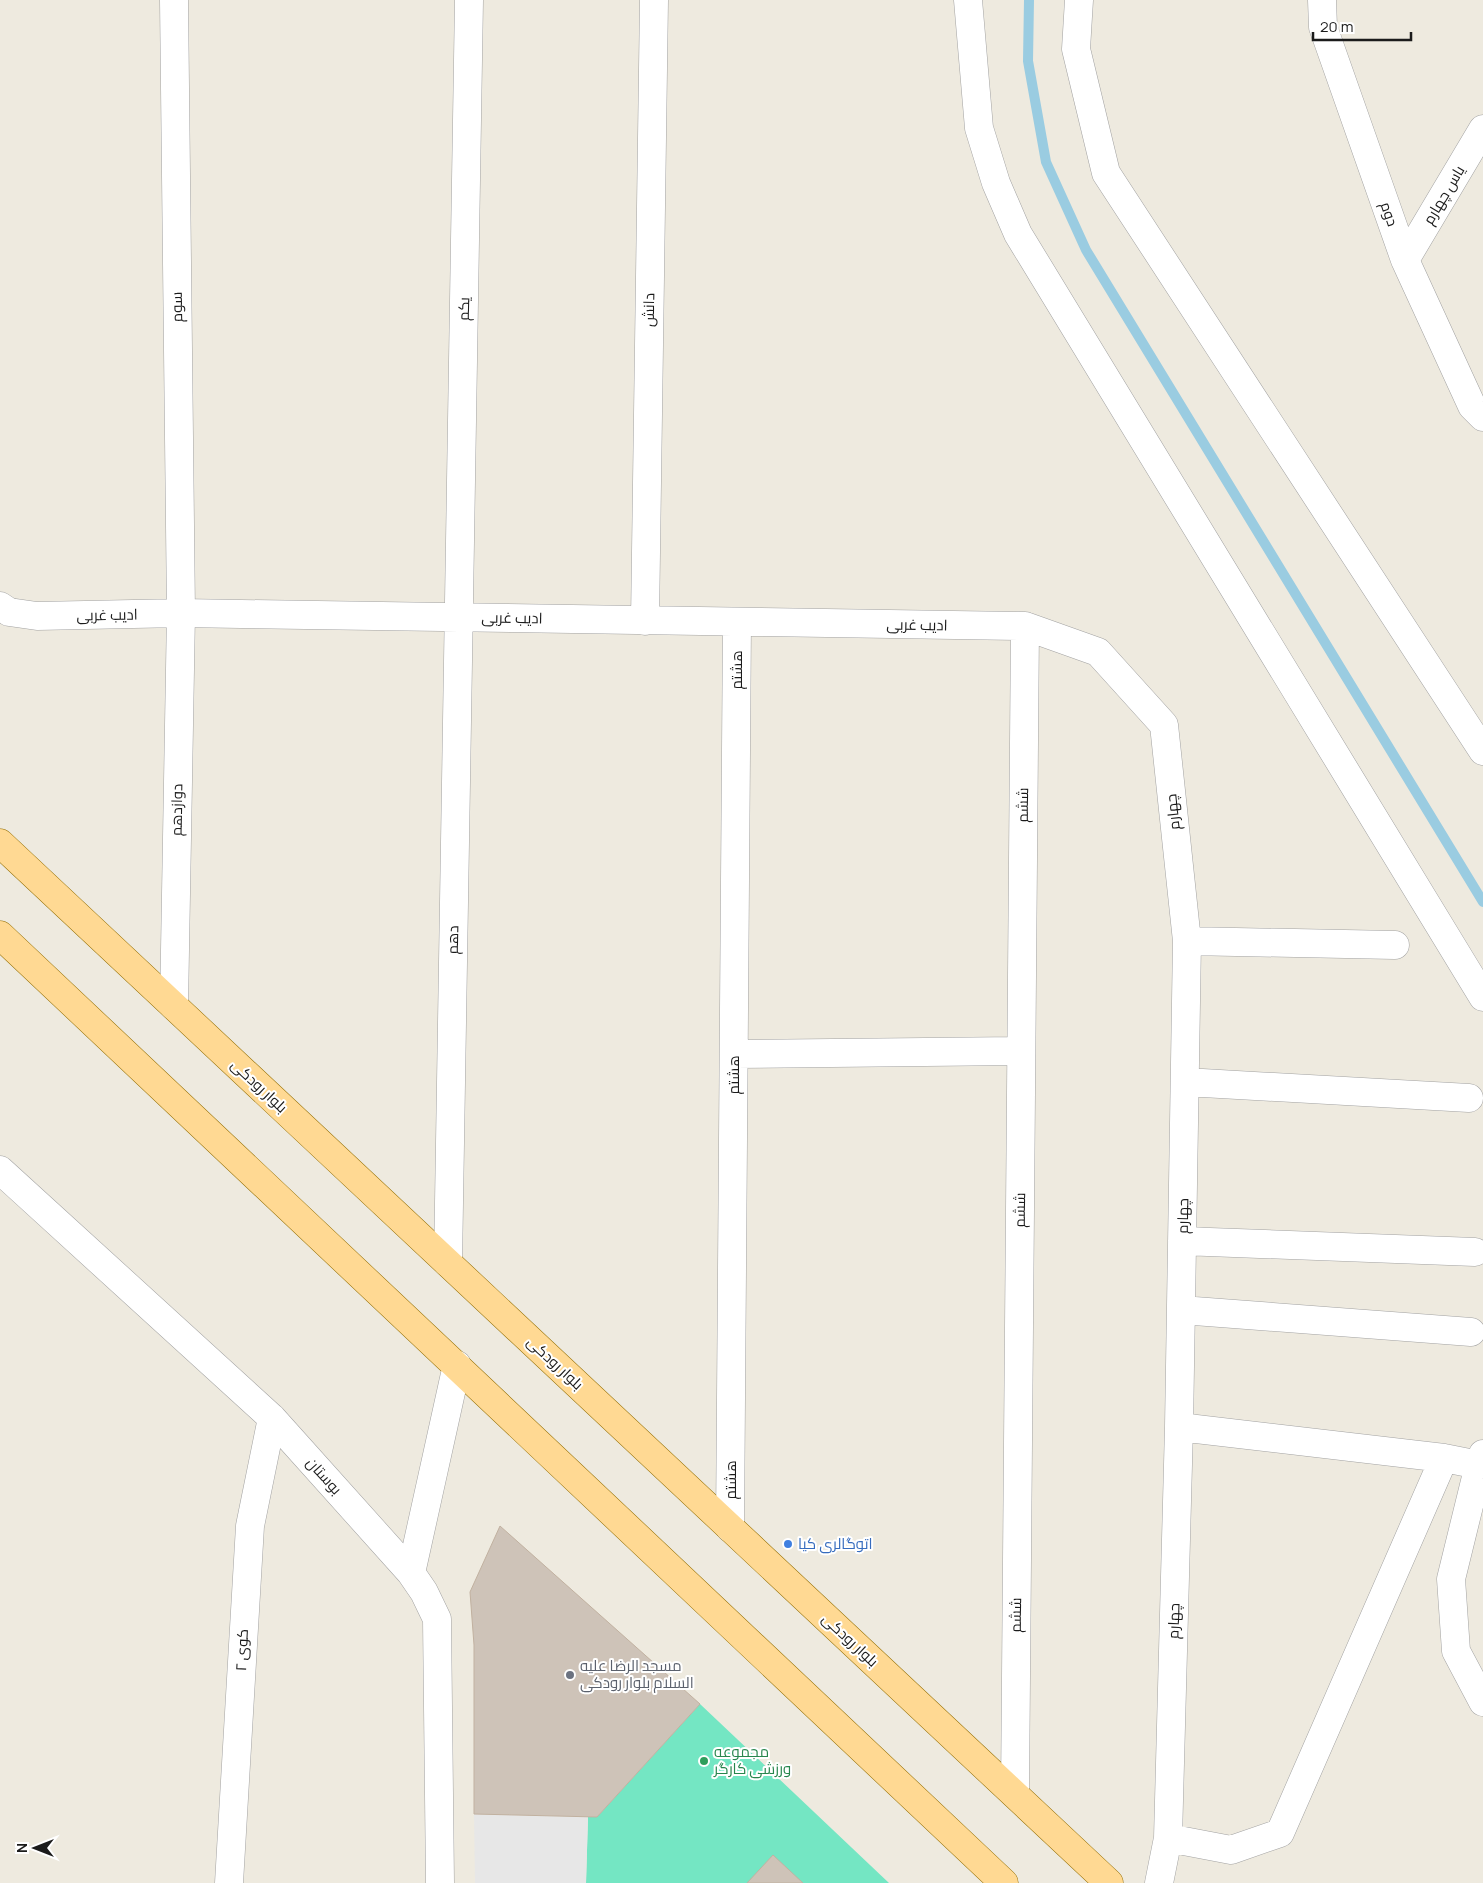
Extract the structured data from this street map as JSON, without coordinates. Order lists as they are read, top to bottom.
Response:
{
  "streets": {
    "main road": ["بلوار رودکی"],
    "street": [
      "یاس چهارم",
      "دوم",
      "سوم",
      "یکم",
      "دانش",
      "ادیب غربی",
      "هشتم",
      "ششم",
      "دوازدهم",
      "چهارم",
      "دهم",
      "بوستان",
      "کوی ۲"
    ]
  },
  "crossings": [
    ["یاس چهارم", "دوم"],
    ["سوم", "ادیب غربی"],
    ["سوم", "دوازدهم"],
    ["یکم", "ادیب غربی"],
    ["یکم", "دهم"],
    ["دانش", "ادیب غربی"],
    ["ادیب غربی", "هشتم"],
    ["ادیب غربی", "ششم"],
    ["ادیب غربی", "دوازدهم"],
    ["ادیب غربی", "چهارم"],
    ["ادیب غربی", "دهم"],
    ["هشتم", "بلوار رودکی"],
    ["ششم", "چهارم"],
    ["ششم", "بلوار رودکی"],
    ["دوازدهم", "بلوار رودکی"],
    ["دهم", "بلوار رودکی"],
    ["بوستان", "کوی ۲"]
  ],
  "places": ["اتوگالری کیا", "مسجد الرضا علیه السلام بلوار رودکی", "مجموعه ورزشی کارگر"],
  "scale_bar": "20 m",
  "north": "left"
}
